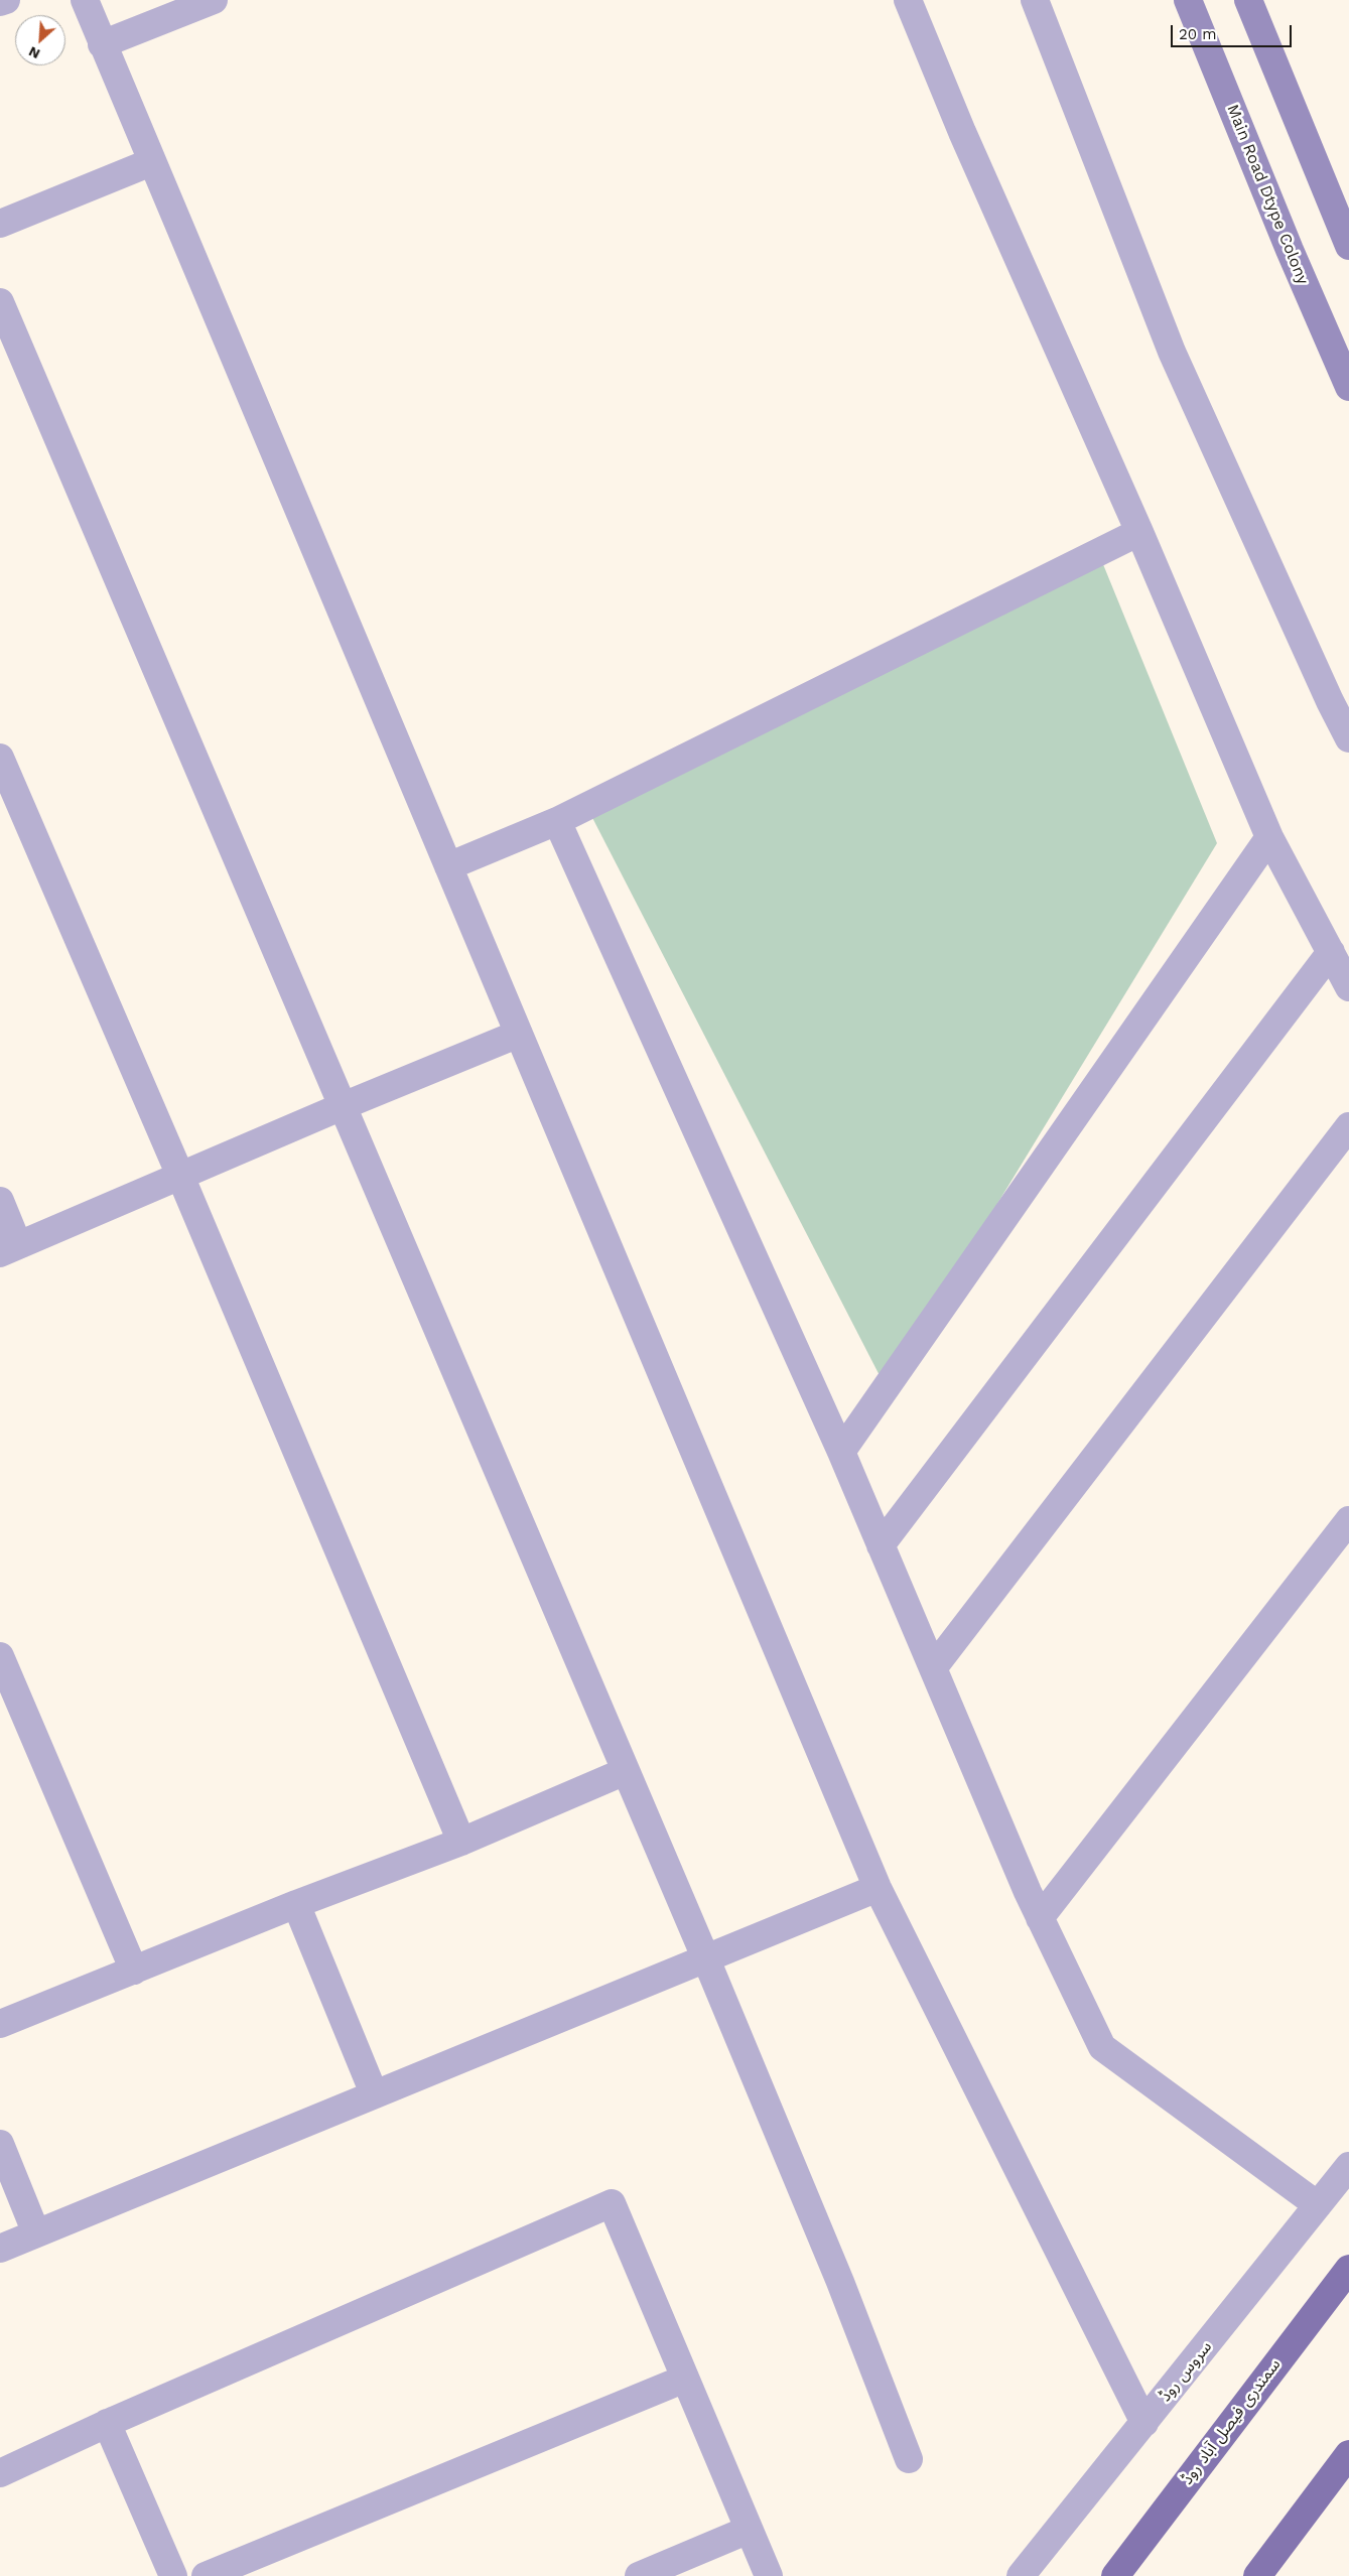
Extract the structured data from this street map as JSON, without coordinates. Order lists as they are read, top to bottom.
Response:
{
  "streets": {
    "main road": ["Main Road Dtype Colony", "سمندری فیصل آباد روڈ"],
    "street": ["سروس روڈ"]
  },
  "scale_bar": "20 m",
  "north": "bottom left"
}
